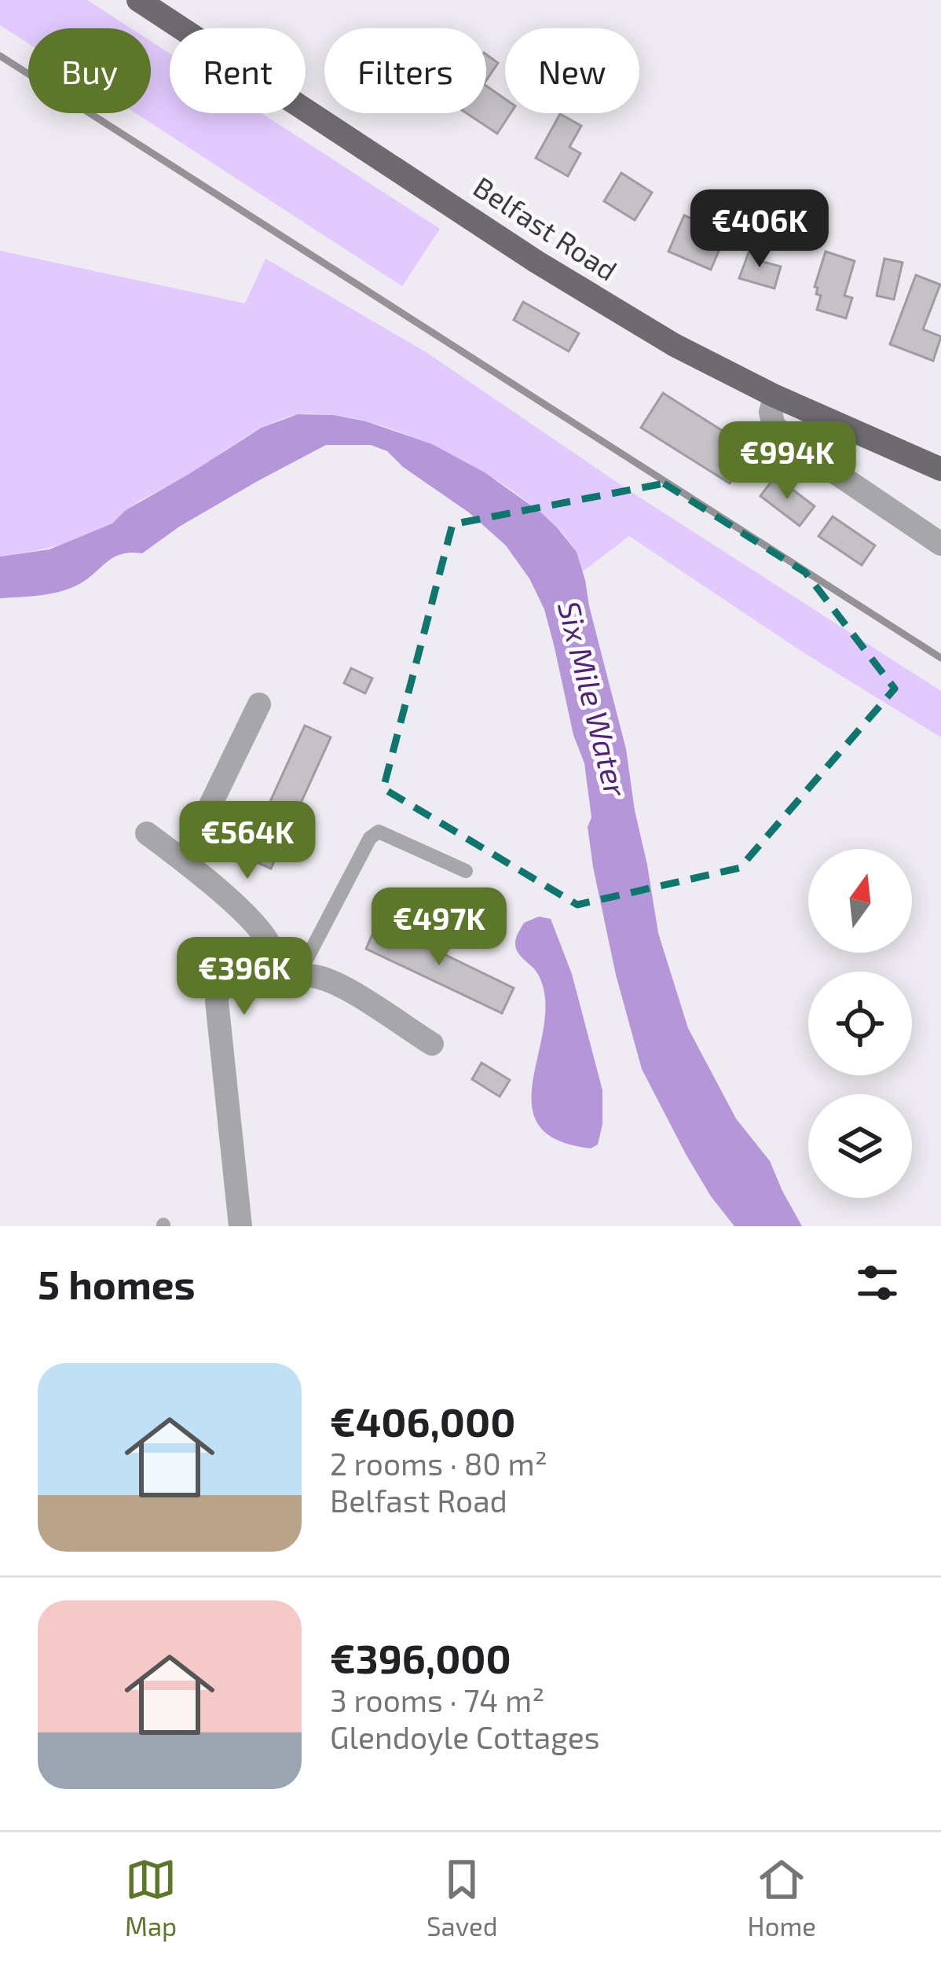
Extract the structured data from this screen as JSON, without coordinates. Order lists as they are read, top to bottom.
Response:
{
  "streets": {
    "main road": ["Belfast Road"]
  },
  "water": ["Six Mile Water"],
  "north": "top",
  "page": {
    "chip": [
      "Buy",
      "Rent",
      "Filters",
      "New"
    ],
    "price": [
      "€406K",
      "€994K",
      "€564K",
      "€497K",
      "€396K"
    ],
    "heading": "5 homes",
    "list": [
      {
        "name": "€406,000",
        "note": "2 rooms · 80 m² · Belfast Road"
      },
      {
        "name": "€396,000",
        "note": "3 rooms · 74 m² · Glendoyle Cottages"
      }
    ],
    "tabs": ["Map", "Saved", "Home"]
  }
}
